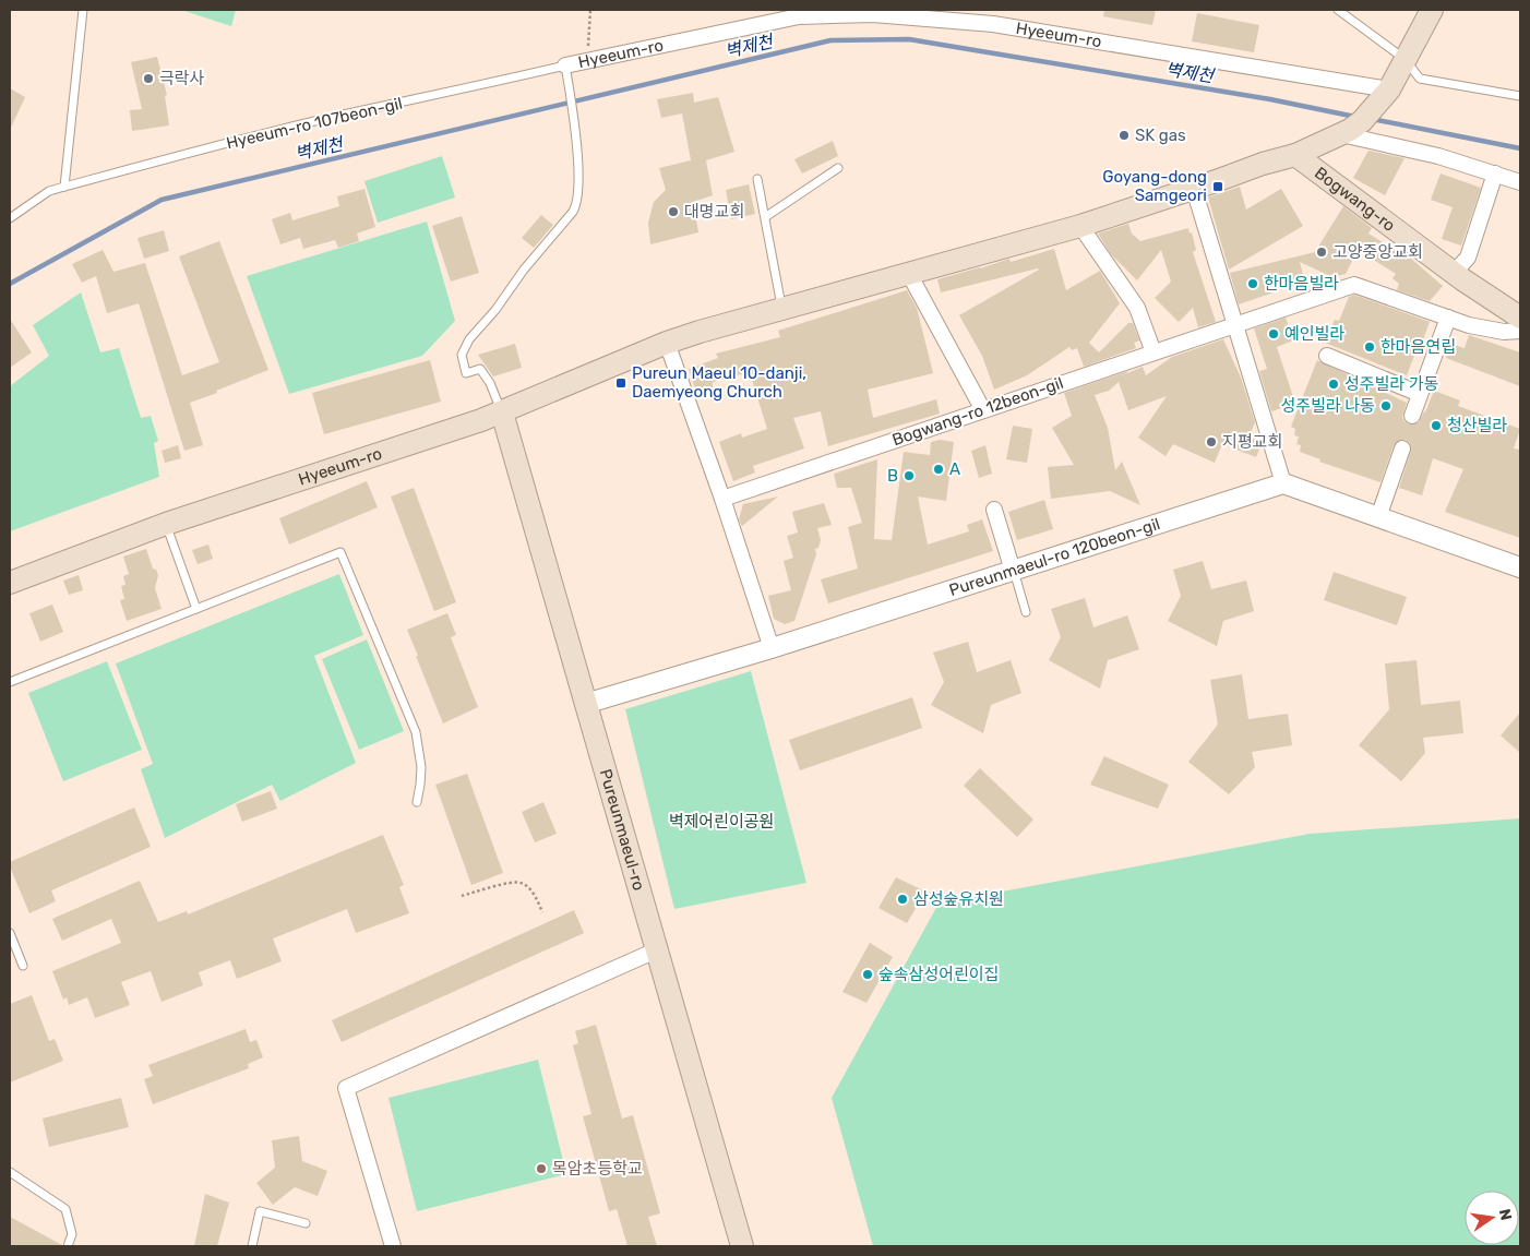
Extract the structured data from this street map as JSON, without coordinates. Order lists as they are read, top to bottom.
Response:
{
  "streets": {
    "main road": ["Hyeeum-ro", "Bogwang-ro", "Pureunmaeul-ro"],
    "street": ["Bogwang-ro 12beon-gil", "Pureunmaeul-ro 120beon-gil"],
    "lane": ["Hyeeum-ro 107beon-gil"]
  },
  "crossings": [
    ["Hyeeum-ro", "Hyeeum-ro 107beon-gil"],
    ["Hyeeum-ro", "Bogwang-ro"],
    ["Hyeeum-ro", "Pureunmaeul-ro"],
    ["Pureunmaeul-ro 120beon-gil", "Pureunmaeul-ro"]
  ],
  "water": ["벽제천"],
  "parks": ["벽제어린이공원"],
  "places": {
    "other": [
      "극락사",
      "SK gas",
      "대명교회",
      "고양중앙교회",
      "한마음빌라",
      "예인빌라",
      "한마음연립",
      "성주빌라 가동",
      "성주빌라 나동",
      "청산빌라",
      "지평교회",
      "A",
      "B",
      "삼성숲유치원",
      "숲속삼성어린이집",
      "목암초등학교"
    ],
    "transit": ["Goyang-dong Samgeori", "Pureun Maeul 10-danji, Daemyeong Church"]
  },
  "north": "right"
}
